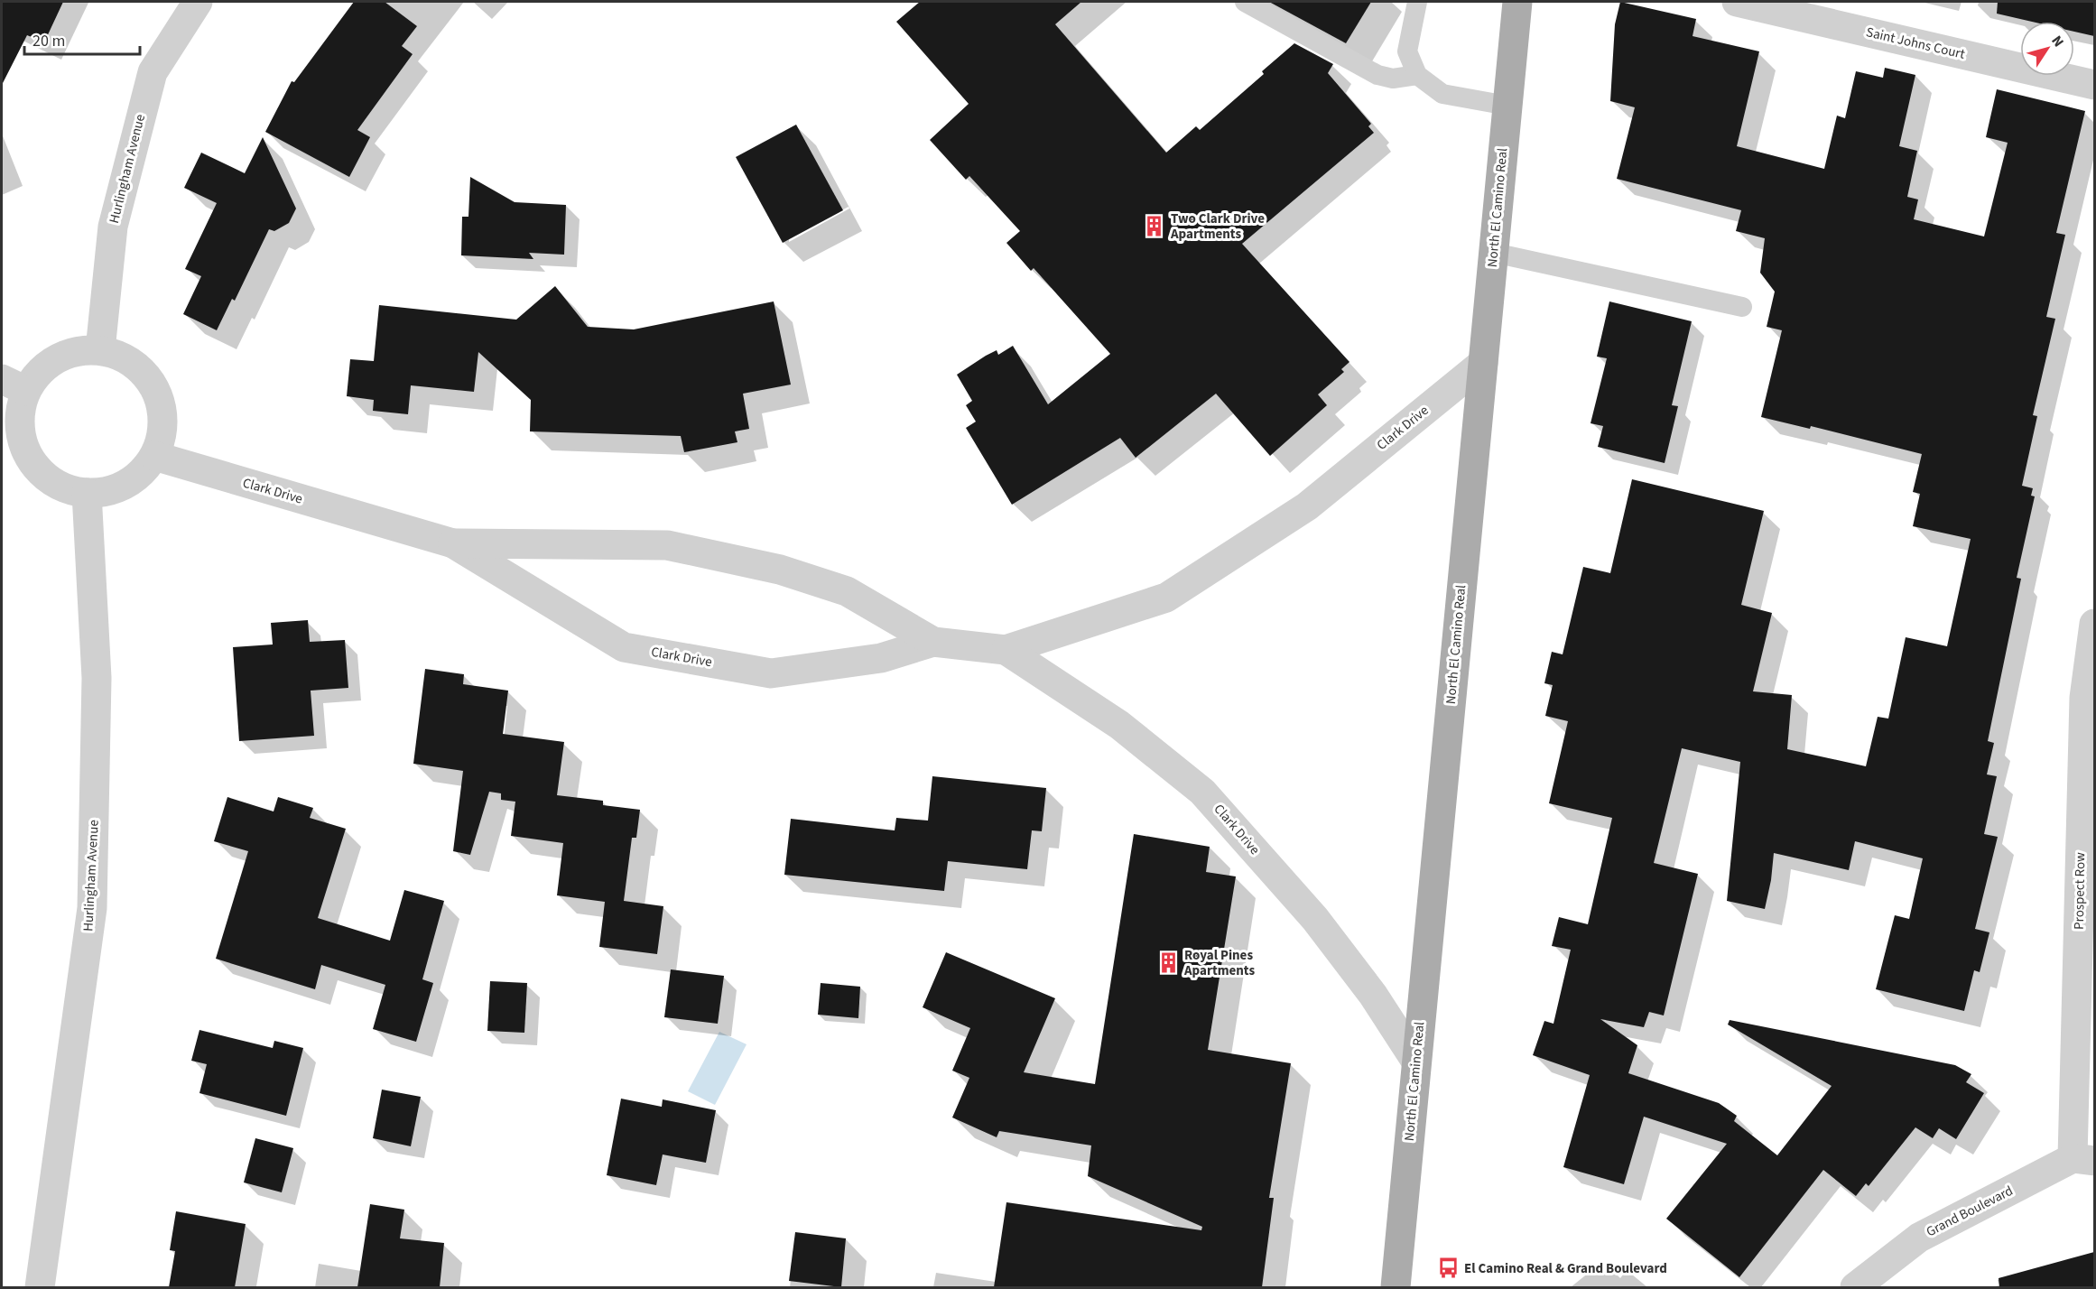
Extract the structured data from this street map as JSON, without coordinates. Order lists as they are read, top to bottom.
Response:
{
  "streets": {
    "main road": ["North El Camino Real"],
    "street": [
      "Saint Johns Court",
      "Hurlingham Avenue",
      "Clark Drive",
      "Prospect Row",
      "Grand Boulevard"
    ]
  },
  "crossings": [
    ["Hurlingham Avenue", "Clark Drive"],
    ["North El Camino Real", "Clark Drive"],
    ["Prospect Row", "Grand Boulevard"]
  ],
  "places": {
    "building": ["Two Clark Drive Apartments", "Royal Pines Apartments"],
    "bus stop": ["El Camino Real & Grand Boulevard"]
  },
  "scale_bar": "20 m",
  "north": "top right"
}
